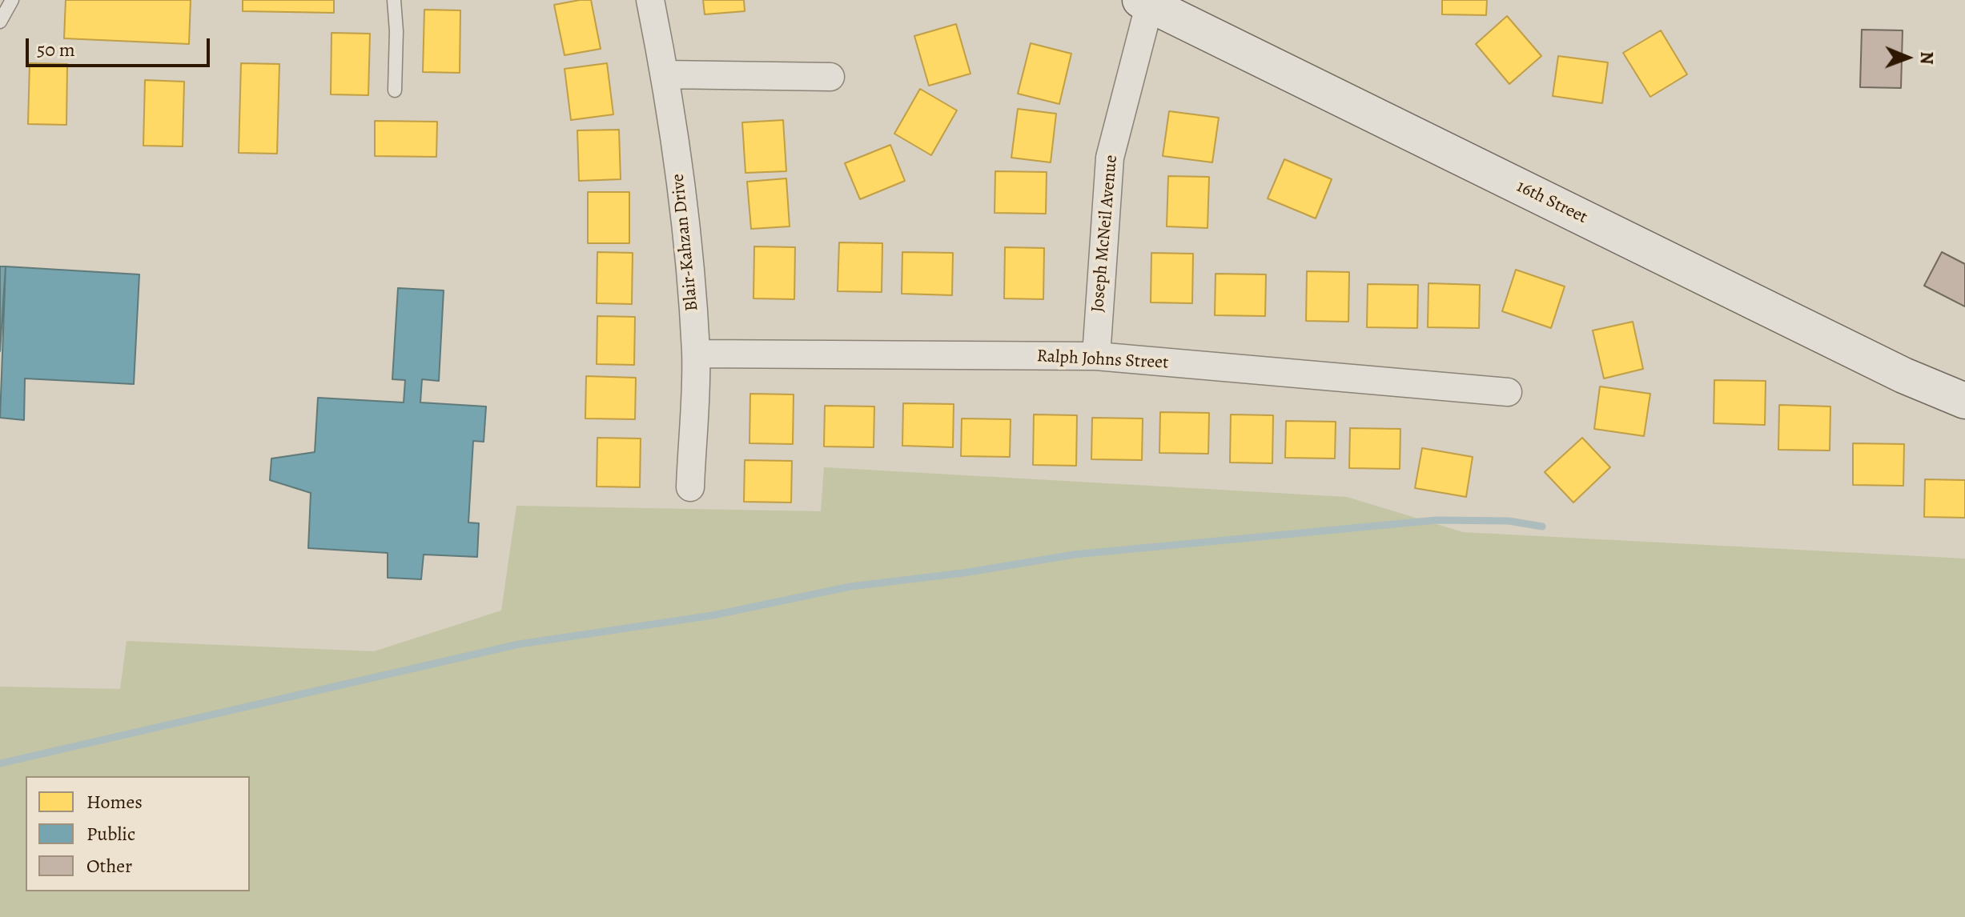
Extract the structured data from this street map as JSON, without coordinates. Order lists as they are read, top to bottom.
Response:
{
  "streets": {
    "street": [
      "16th Street",
      "Joseph McNeil Avenue",
      "Blair-Kahzan Drive",
      "Ralph Johns Street"
    ]
  },
  "crossings": [
    ["16th Street", "Joseph McNeil Avenue"],
    ["Joseph McNeil Avenue", "Ralph Johns Street"],
    ["Blair-Kahzan Drive", "Ralph Johns Street"]
  ],
  "legend": ["Homes", "Public", "Other"],
  "scale_bar": "50 m",
  "north": "right"
}
